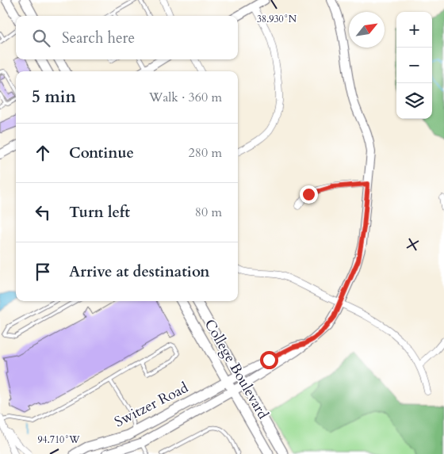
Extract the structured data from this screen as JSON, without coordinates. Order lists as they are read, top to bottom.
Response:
{
  "streets": {
    "main road": ["College Boulevard", "Switzer Road"]
  },
  "crossings": [
    ["College Boulevard", "Switzer Road"]
  ],
  "north": "top right",
  "page": {
    "map_buttons": ["+", "−"],
    "search": "Search here",
    "heading": ["5 min", "Walk · 360 m"],
    "list": [
      ["Continue", "280 m"],
      ["Turn left", "80 m"],
      "Arrive at destination"
    ]
  },
  "coordinates": ["38.930°N", "94.710°W"]
}
